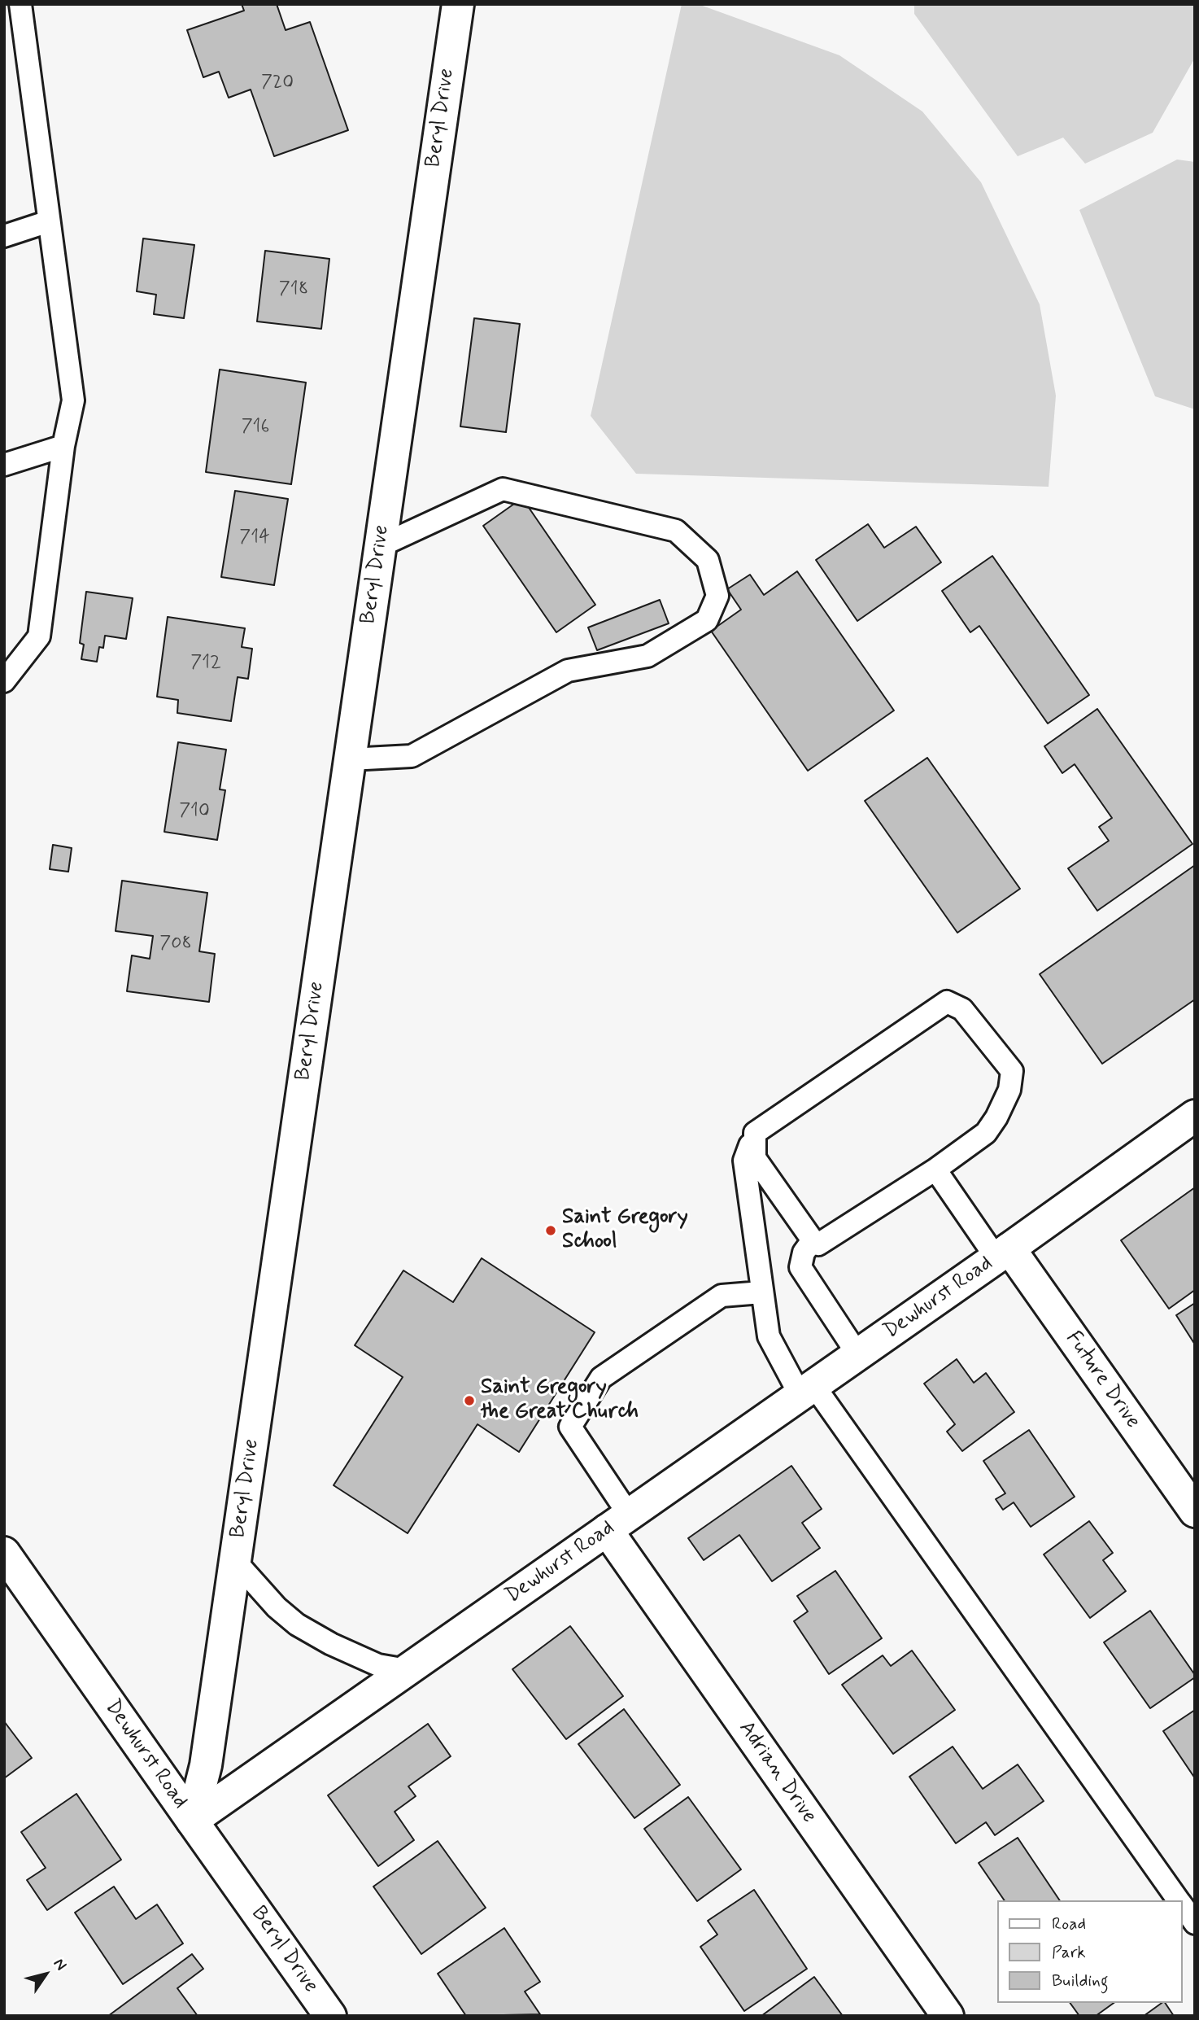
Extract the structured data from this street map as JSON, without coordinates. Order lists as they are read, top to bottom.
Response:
{
  "streets": {
    "street": [
      "Beryl Drive",
      "Dewhurst Road",
      "Future Drive",
      "Adrian Drive"
    ]
  },
  "crossings": [
    ["Beryl Drive", "Dewhurst Road"],
    ["Dewhurst Road", "Future Drive"],
    ["Dewhurst Road", "Adrian Drive"]
  ],
  "places": ["Saint Gregory School", "Saint Gregory the Great Church"],
  "house_numbers": [
    "720",
    "718",
    "716",
    "714",
    "712",
    "710",
    "708"
  ],
  "legend": ["Road", "Park", "Building"],
  "north": "top right"
}
